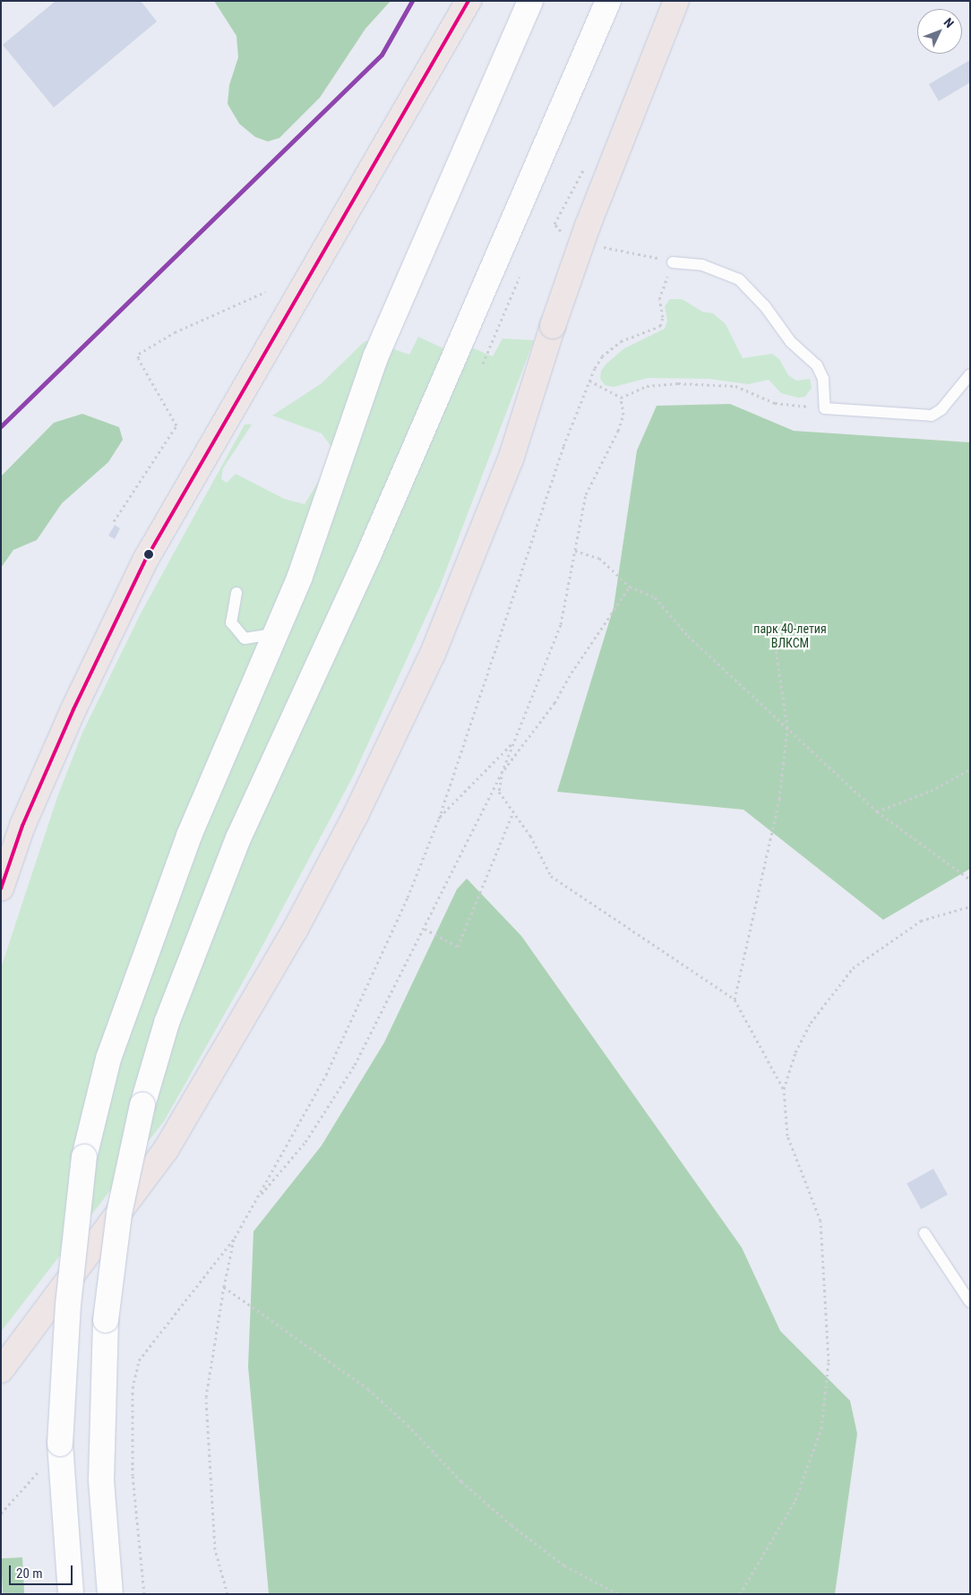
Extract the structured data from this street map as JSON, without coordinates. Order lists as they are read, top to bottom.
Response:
{
  "parks": ["парк 40-летия ВЛКСМ"],
  "scale_bar": "20 m",
  "north": "top right"
}
